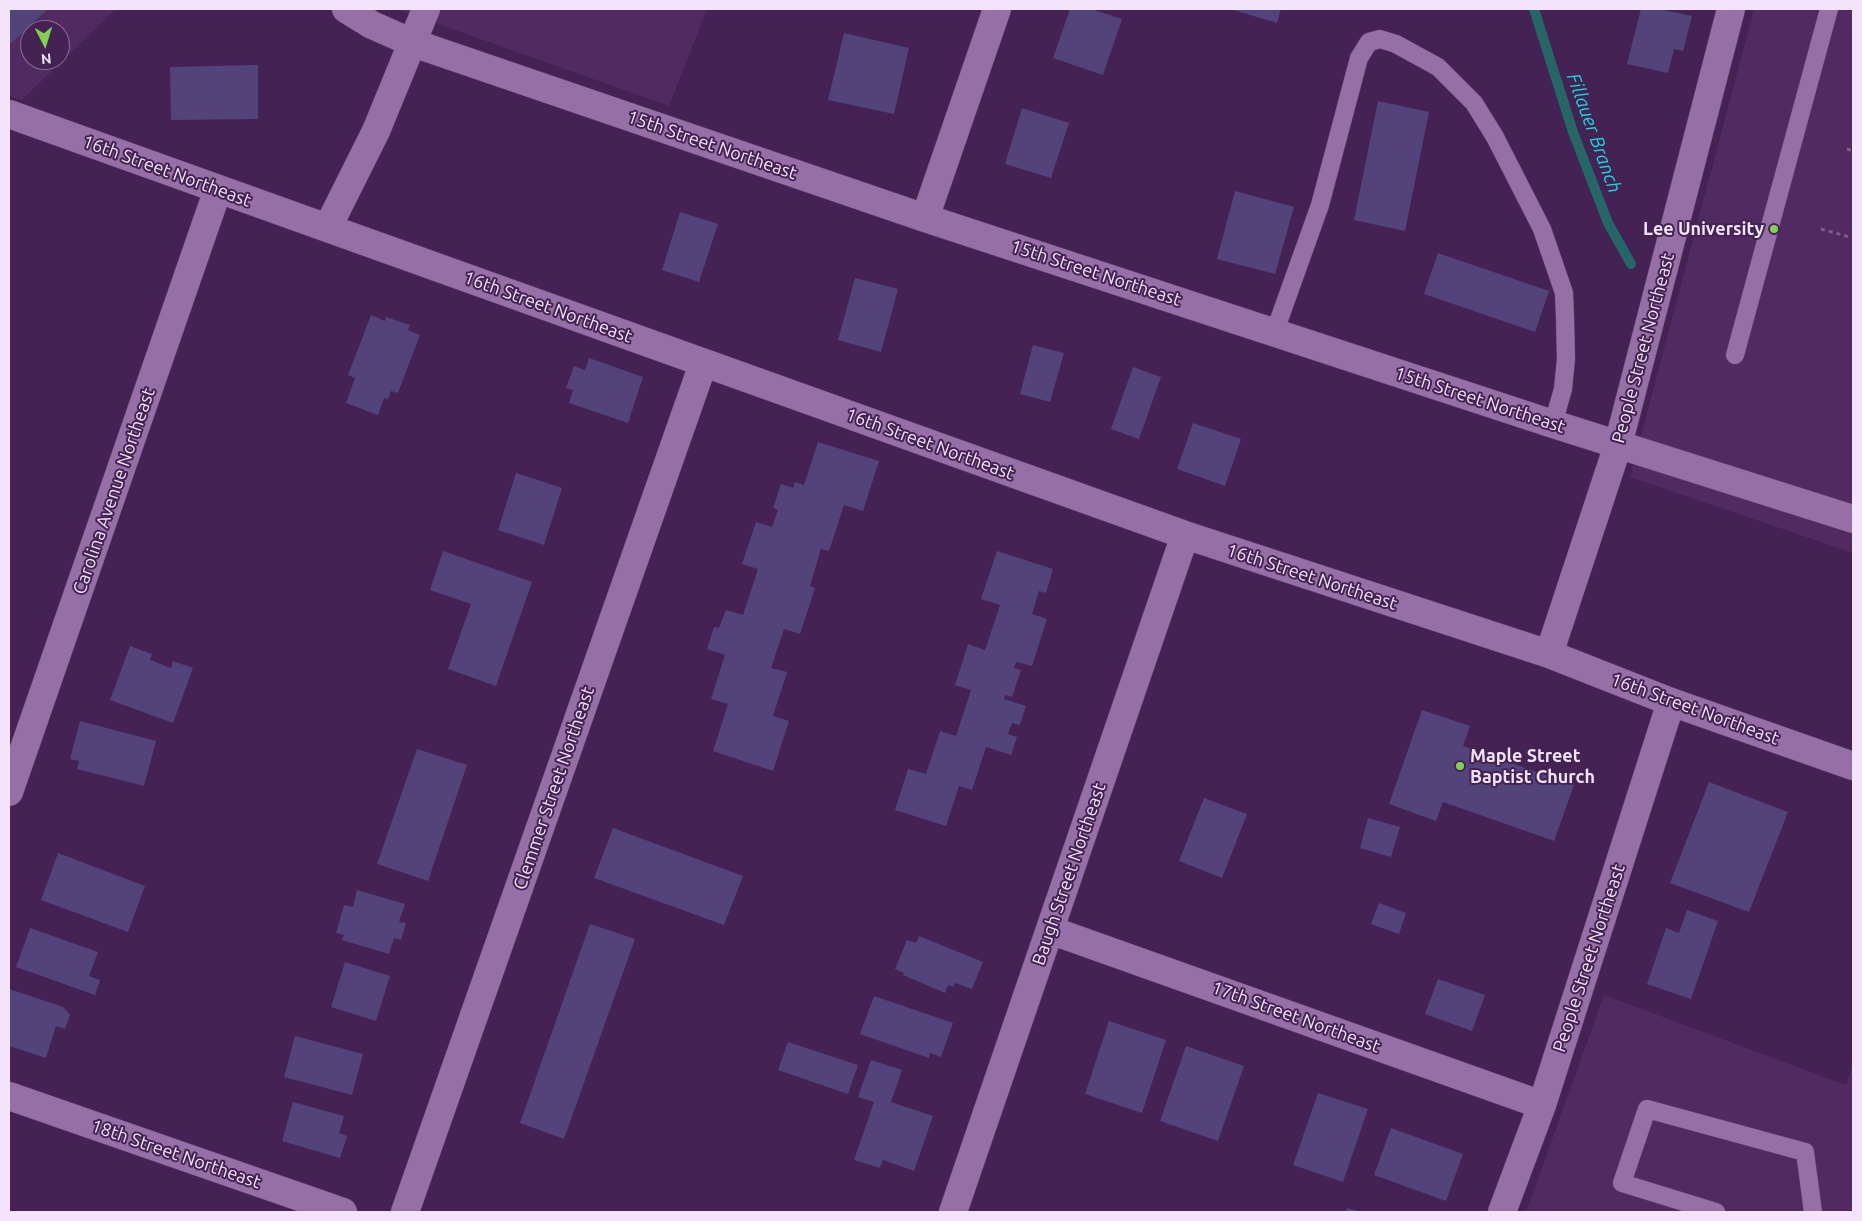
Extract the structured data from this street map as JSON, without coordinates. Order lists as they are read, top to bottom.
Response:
{
  "streets": {
    "street": [
      "15th Street Northeast",
      "16th Street Northeast",
      "People Street Northeast",
      "Carolina Avenue Northeast",
      "Clemmer Street Northeast",
      "Baugh Street Northeast",
      "17th Street Northeast",
      "18th Street Northeast"
    ]
  },
  "crossings": [
    ["15th Street Northeast", "People Street Northeast"],
    ["16th Street Northeast", "People Street Northeast"],
    ["16th Street Northeast", "Carolina Avenue Northeast"],
    ["16th Street Northeast", "Clemmer Street Northeast"],
    ["16th Street Northeast", "Baugh Street Northeast"],
    ["People Street Northeast", "17th Street Northeast"],
    ["Baugh Street Northeast", "17th Street Northeast"]
  ],
  "water": ["Fillauer Branch"],
  "places": ["Lee University", "Maple Street Baptist Church"],
  "north": "bottom"
}
